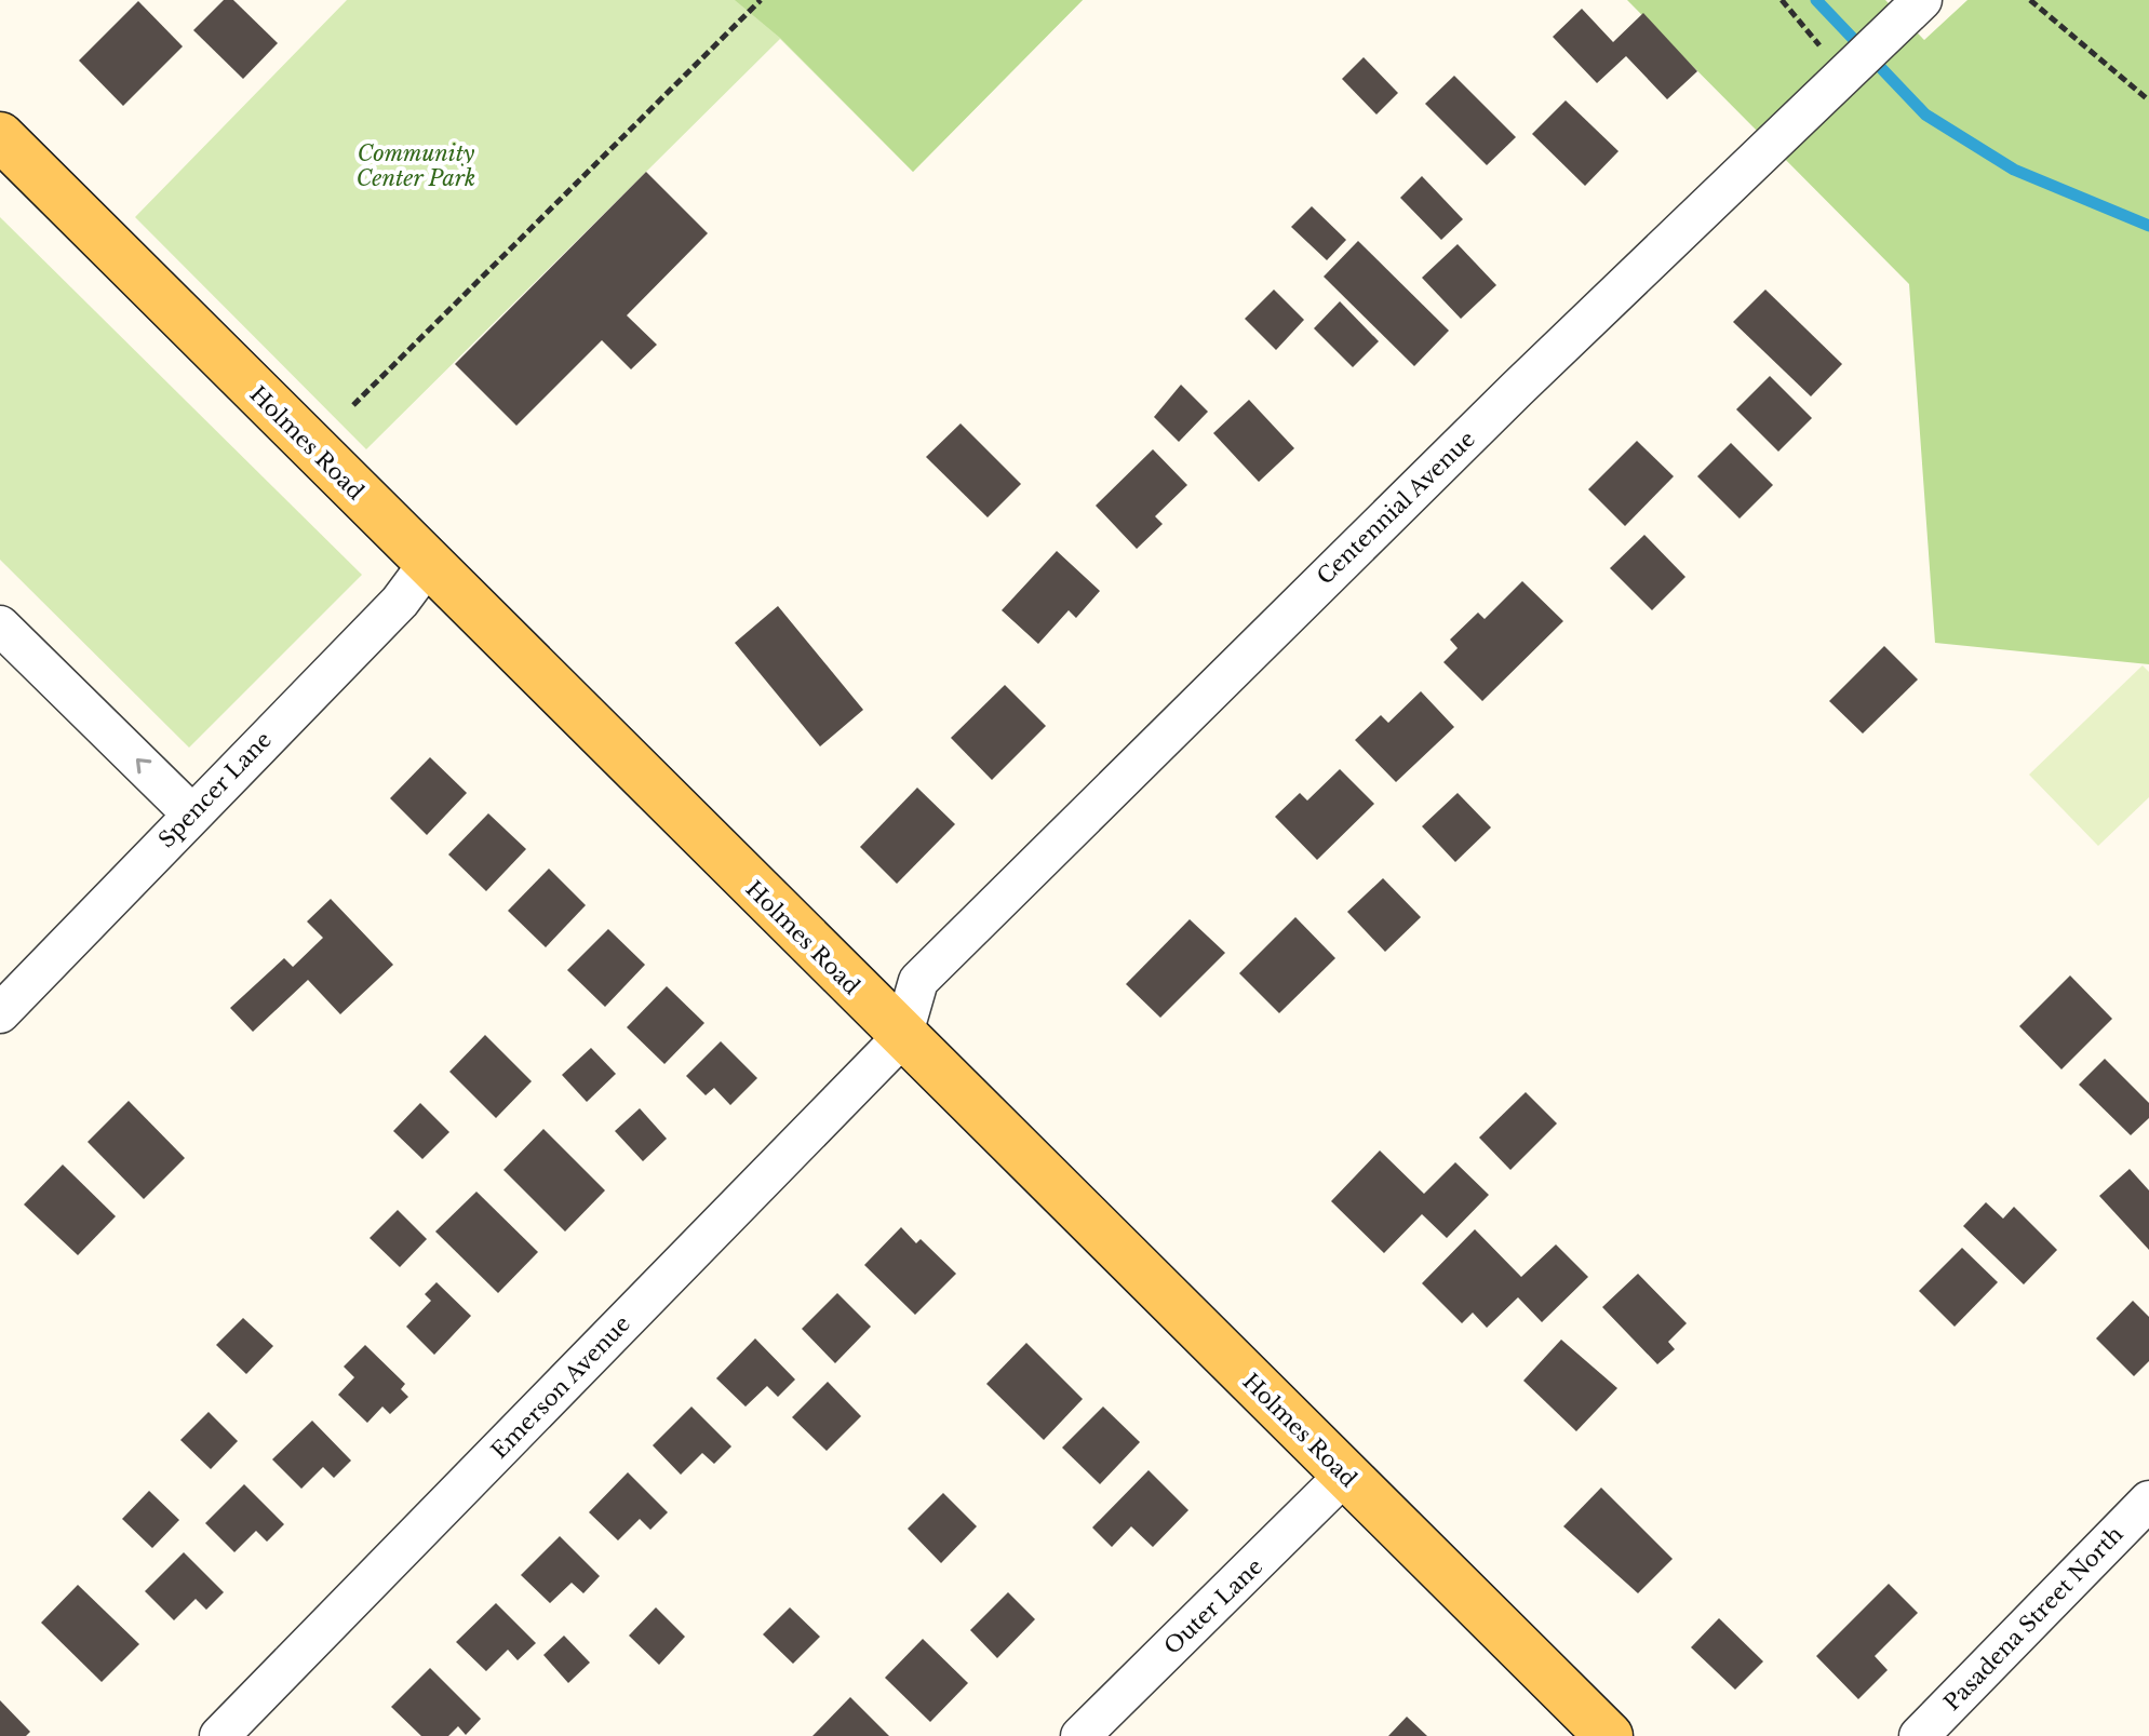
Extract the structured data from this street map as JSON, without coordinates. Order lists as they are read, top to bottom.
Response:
{
  "streets": {
    "main road": ["Holmes Road"],
    "street": [
      "Centennial Avenue",
      "Spencer Lane",
      "Emerson Avenue",
      "Outer Lane",
      "Pasadena Street North"
    ]
  },
  "crossings": [
    ["Holmes Road", "Centennial Avenue"],
    ["Holmes Road", "Spencer Lane"],
    ["Holmes Road", "Emerson Avenue"],
    ["Holmes Road", "Outer Lane"],
    ["Centennial Avenue", "Emerson Avenue"]
  ],
  "parks": ["Community Center Park"]
}
